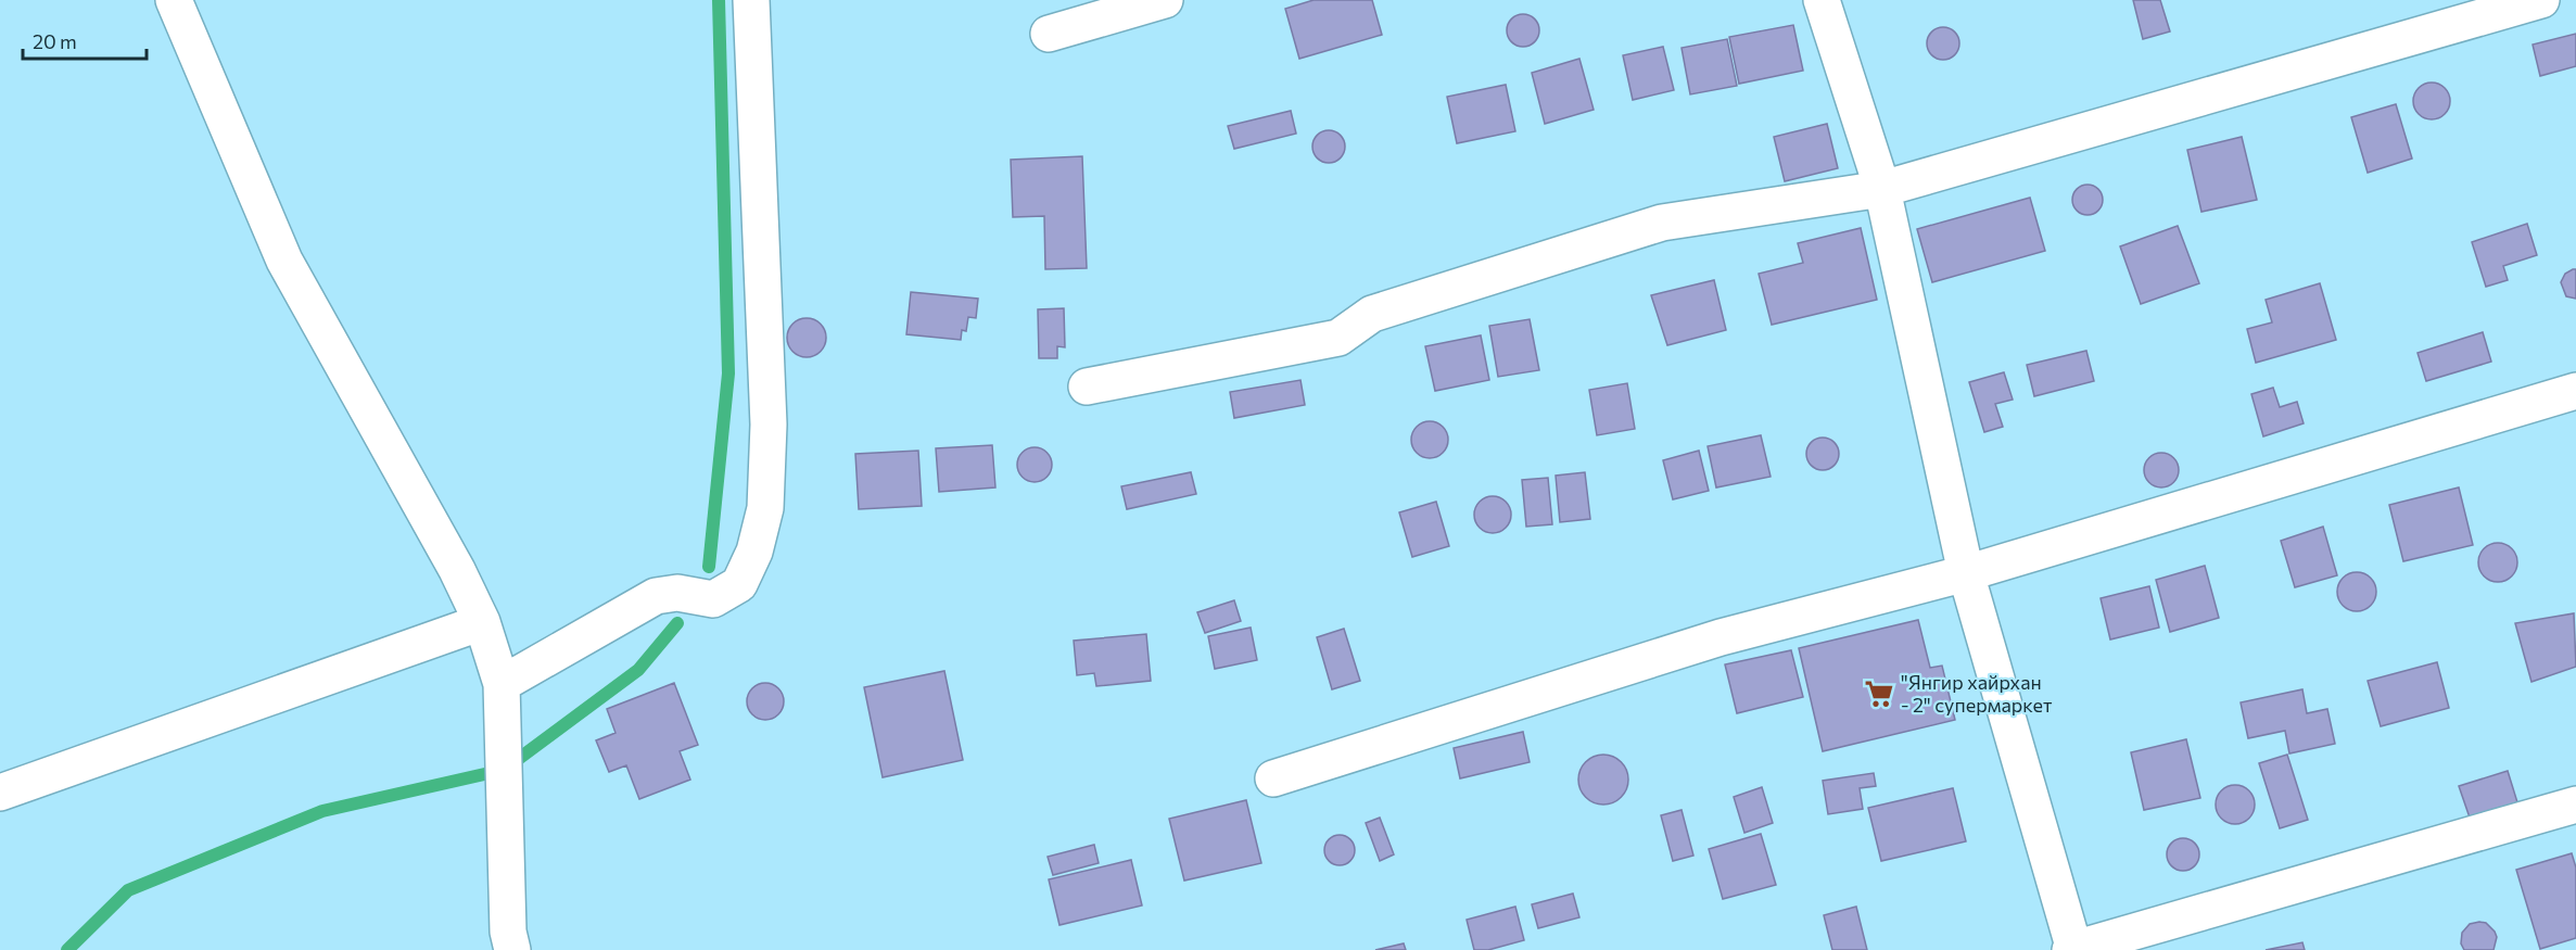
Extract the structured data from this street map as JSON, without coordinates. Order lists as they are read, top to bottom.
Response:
{
  "places": {
    "supermarket": ["\"Янгир хайрхан - 2\" супермаркет"]
  },
  "scale_bar": "20 m"
}
